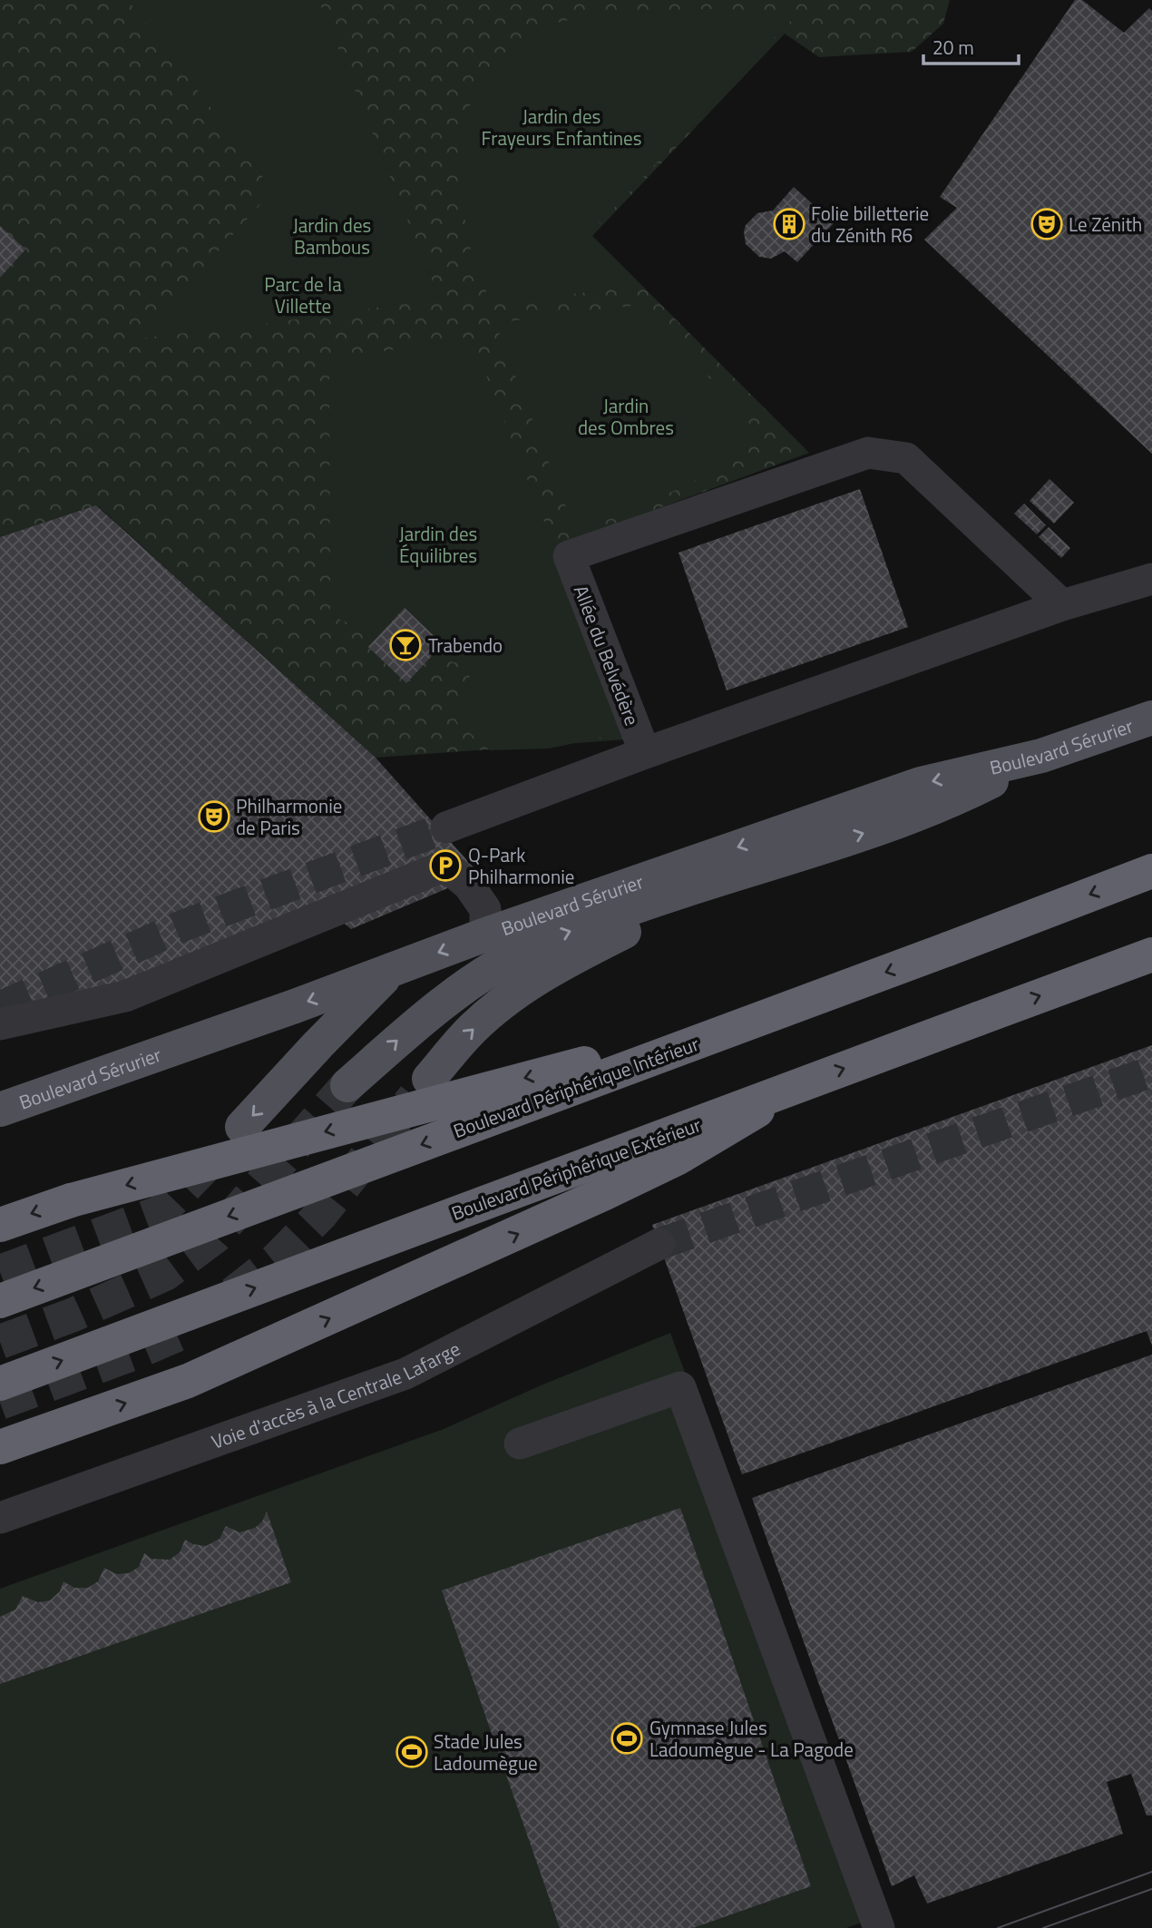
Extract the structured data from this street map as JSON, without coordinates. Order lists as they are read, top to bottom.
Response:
{
  "streets": {
    "highway": ["Boulevard Périphérique Intérieur", "Boulevard Périphérique Extérieur"],
    "main road": ["Boulevard Sérurier"],
    "lane": ["Allée du Belvédère", "Voie d'accès à la Centrale Lafarge"]
  },
  "parks": [
    "Jardin des Frayeurs Enfantines",
    "Jardin des Bambous",
    "Parc de la Villette",
    "Jardin des Ombres",
    "Jardin des Équilibres"
  ],
  "places": {
    "building": ["Folie billetterie du Zénith R6"],
    "theatre": ["Le Zénith", "Philharmonie de Paris"],
    "bar": ["Trabendo"],
    "parking": ["Q-Park Philharmonie"],
    "sports": ["Gymnase Jules Ladoumègue - La Pagode", "Stade Jules Ladoumègue"]
  },
  "scale_bar": "20 m"
}
